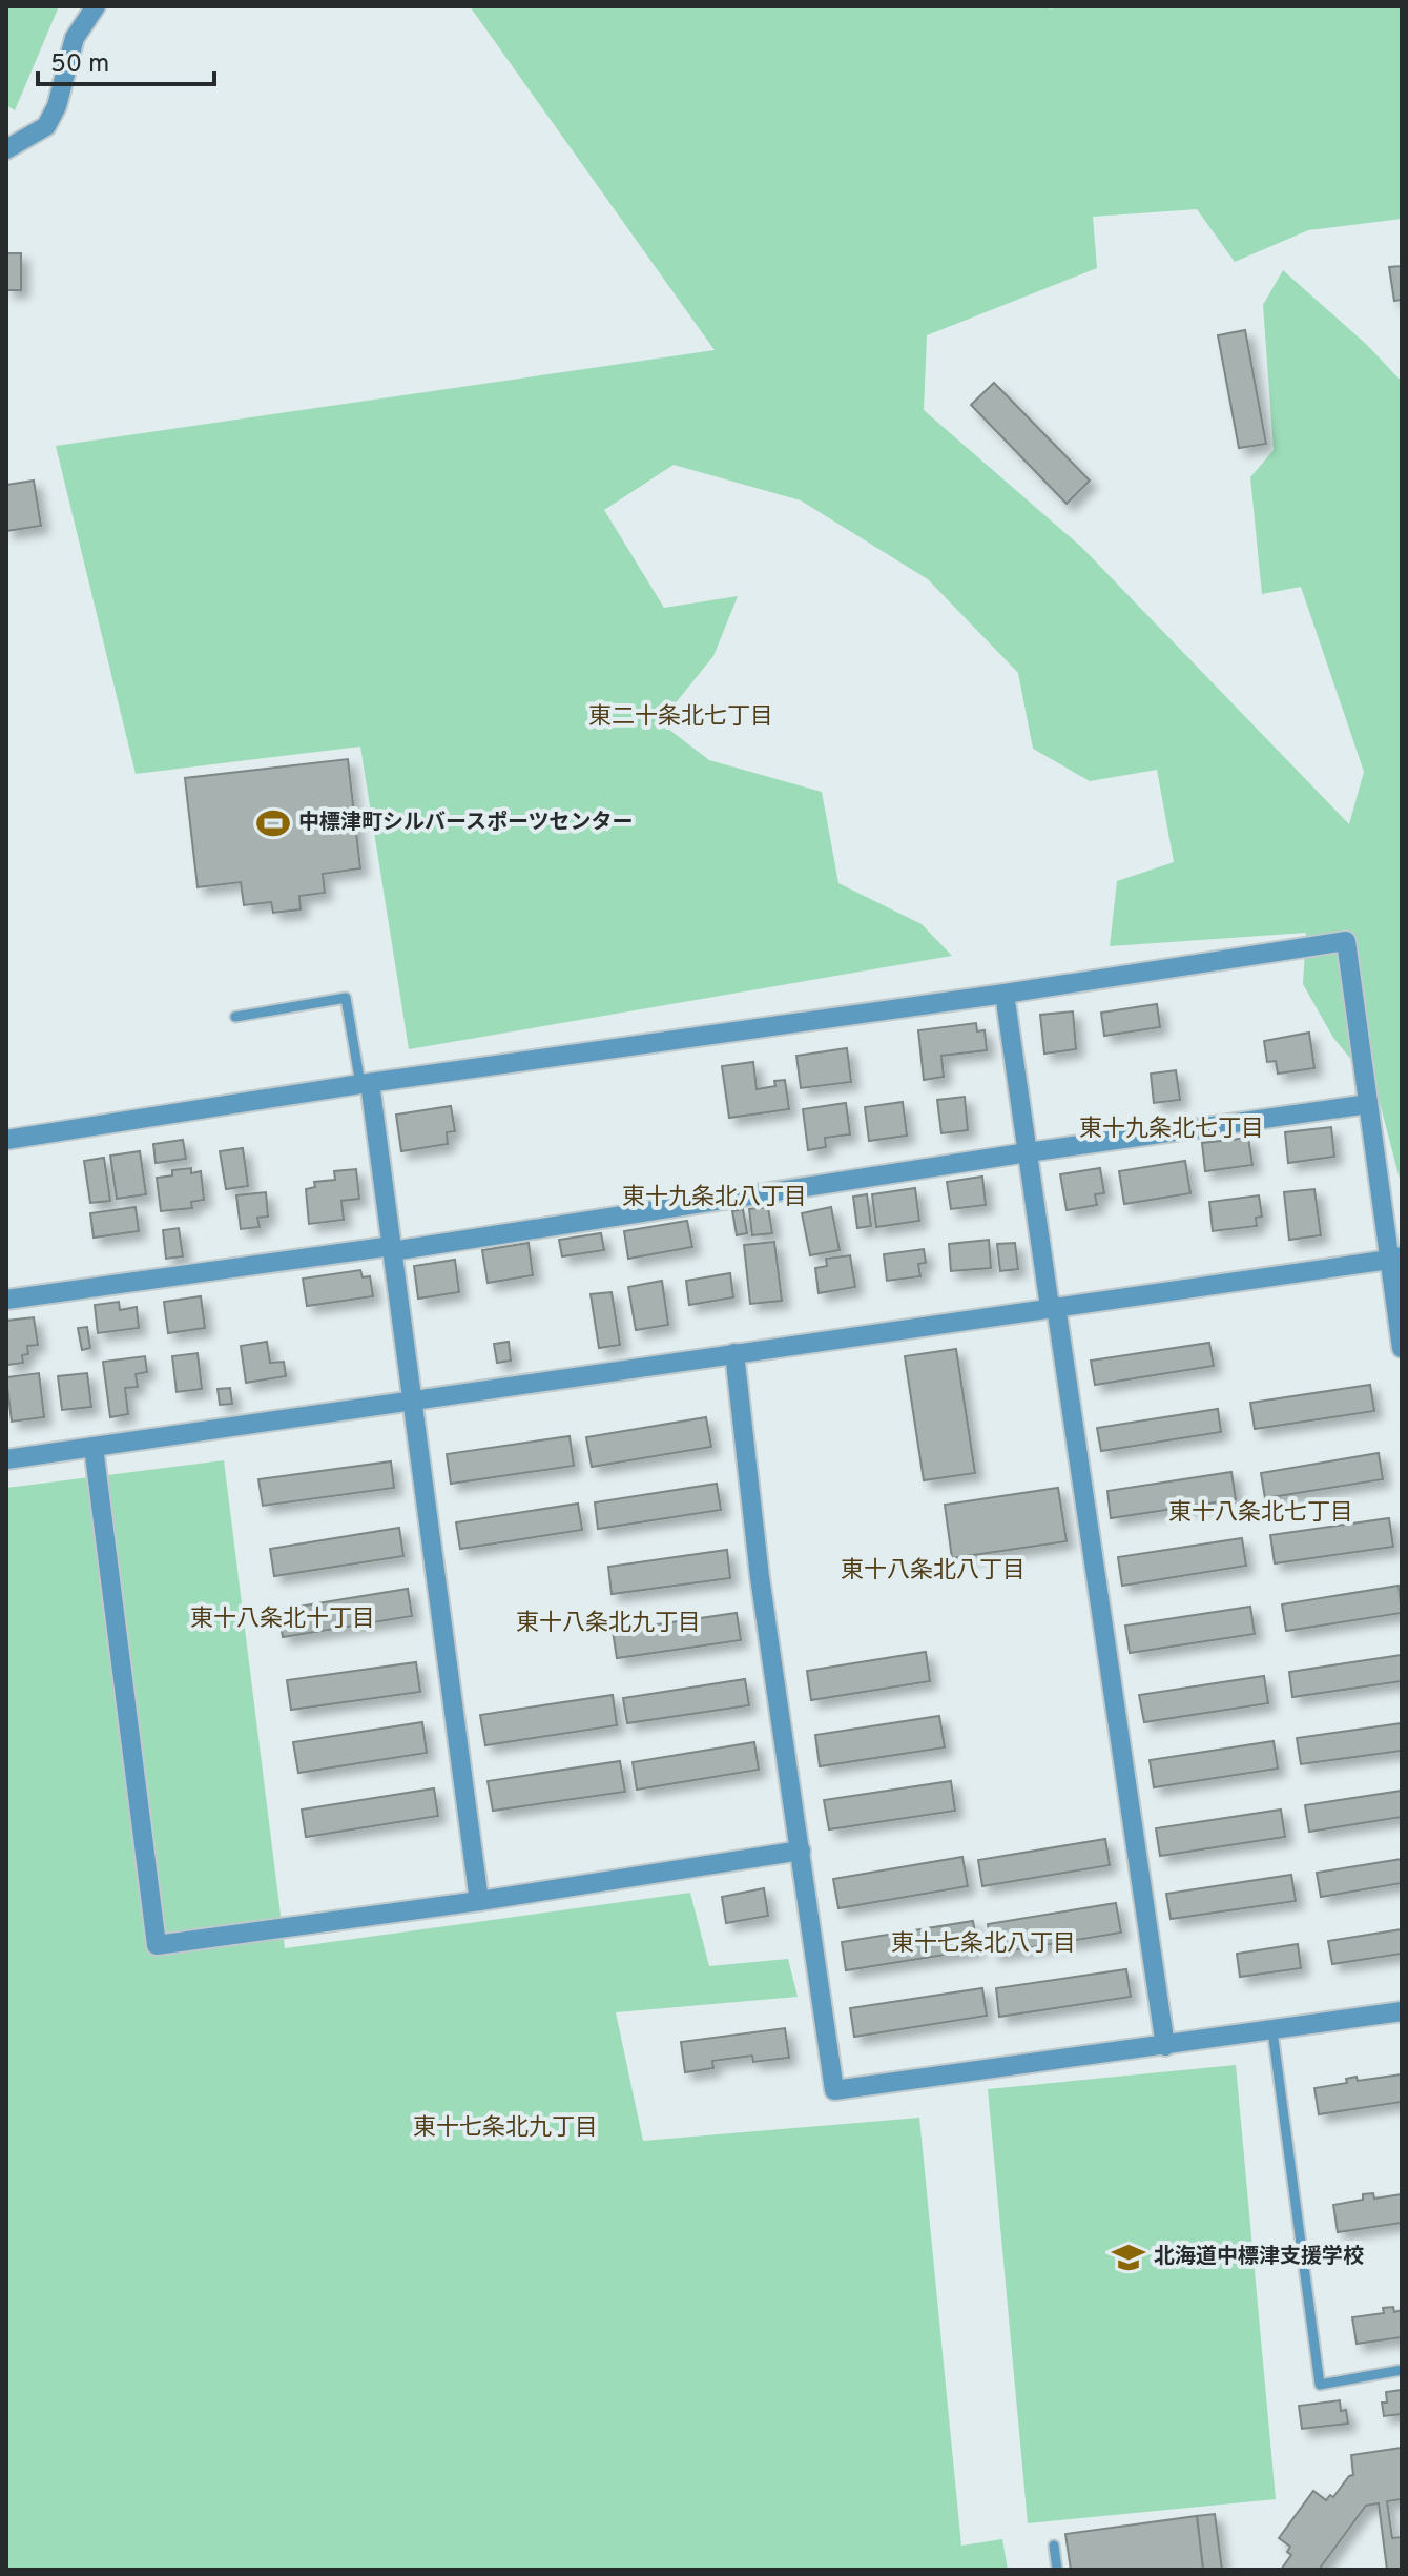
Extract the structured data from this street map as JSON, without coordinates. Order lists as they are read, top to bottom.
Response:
{
  "districts": [
    "東二十条北七丁目",
    "東十九条北七丁目",
    "東十九条北八丁目",
    "東十八条北七丁目",
    "東十八条北八丁目",
    "東十八条北十丁目",
    "東十八条北九丁目",
    "東十七条北八丁目",
    "東十七条北九丁目"
  ],
  "places": {
    "sports": ["中標津町シルバースポーツセンター"],
    "school or university": ["北海道中標津支援学校"]
  },
  "scale_bar": "50 m"
}
